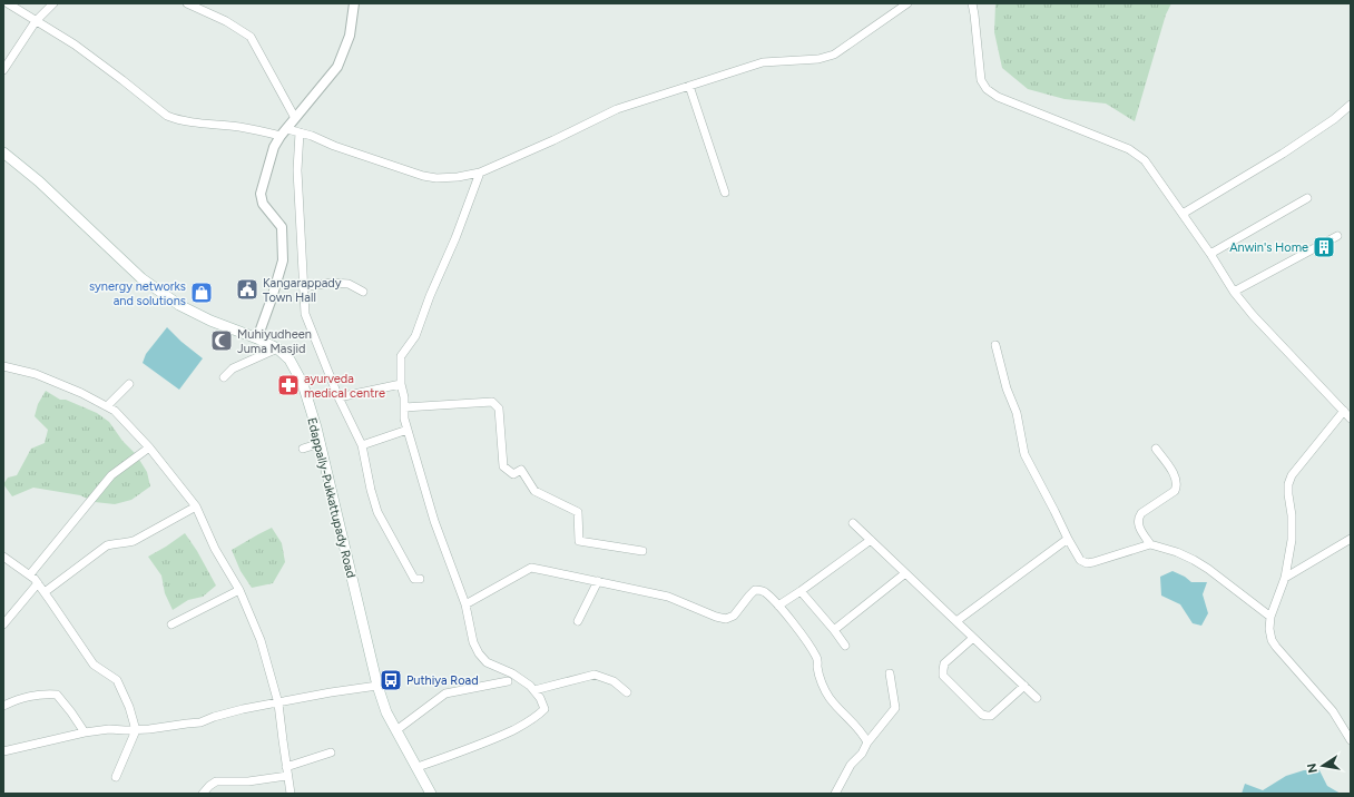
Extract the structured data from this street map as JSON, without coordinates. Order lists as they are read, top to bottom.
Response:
{
  "streets": {
    "main road": ["Edappally-Pukkattupady Road"]
  },
  "places": {
    "building": ["Anwin's Home"],
    "public building": ["Kangarappady Town Hall"],
    "shop": ["synergy networks and solutions"],
    "mosque": ["Muhiyudheen Juma Masjid"],
    "pharmacy": ["ayurveda medical centre"],
    "bus stop": ["Puthiya Road"]
  },
  "north": "left"
}
